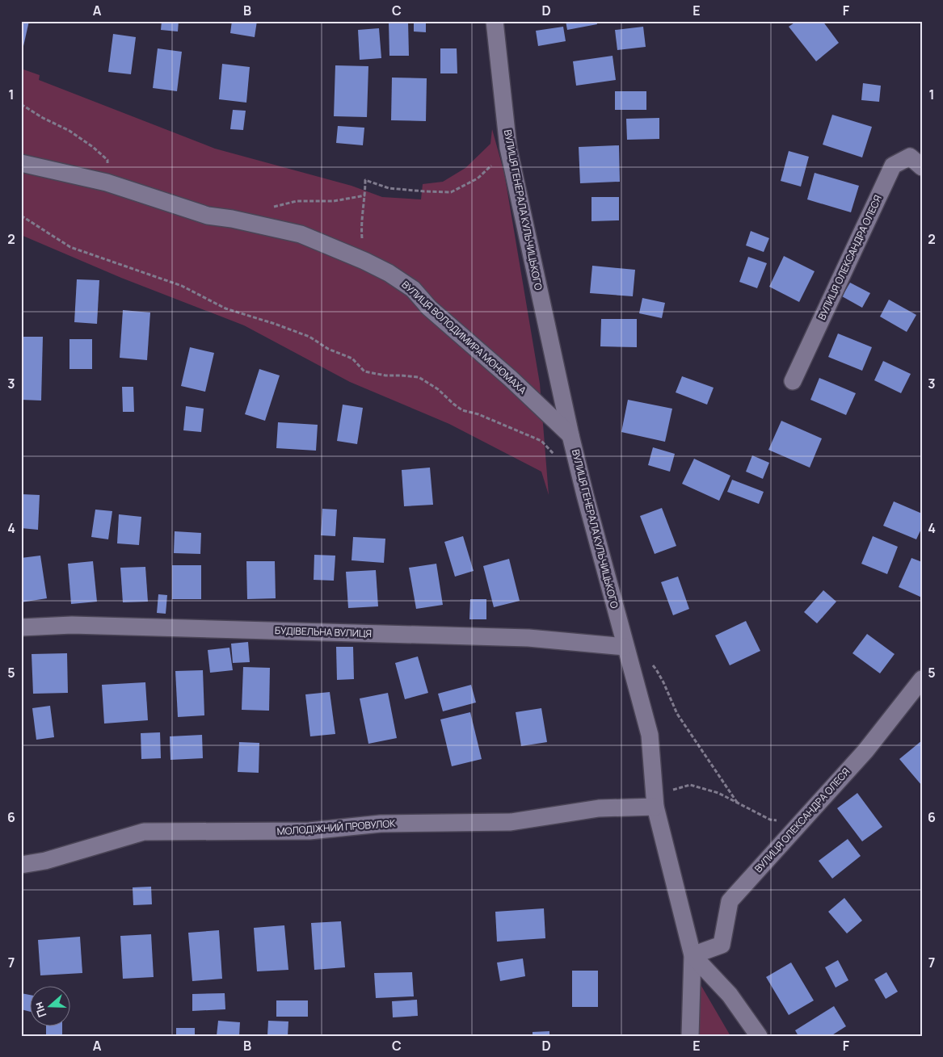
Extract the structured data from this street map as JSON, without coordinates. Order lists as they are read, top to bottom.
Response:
{
  "streets": {
    "street": [
      "ВУЛИЦЯ ГЕНЕРАЛА КУЛЬЧИЦЬКОГО",
      "ВУЛИЦЯ ОЛЕКСАНДРА ОЛЕСЯ",
      "ВУЛИЦЯ ВОЛОДИМИРА МОНОМАХА",
      "БУДІВЕЛЬНА ВУЛИЦЯ",
      "МОЛОДІЖНИЙ ПРОВУЛОК"
    ]
  },
  "crossings": [
    ["ВУЛИЦЯ ГЕНЕРАЛА КУЛЬЧИЦЬКОГО", "ВУЛИЦЯ ОЛЕКСАНДРА ОЛЕСЯ"],
    ["ВУЛИЦЯ ГЕНЕРАЛА КУЛЬЧИЦЬКОГО", "ВУЛИЦЯ ВОЛОДИМИРА МОНОМАХА"],
    ["ВУЛИЦЯ ГЕНЕРАЛА КУЛЬЧИЦЬКОГО", "БУДІВЕЛЬНА ВУЛИЦЯ"],
    ["ВУЛИЦЯ ГЕНЕРАЛА КУЛЬЧИЦЬКОГО", "МОЛОДІЖНИЙ ПРОВУЛОК"]
  ],
  "north": "left",
  "grid": {
    "columns": [
      "A",
      "B",
      "C",
      "D",
      "E",
      "F"
    ],
    "rows": [
      "1",
      "2",
      "3",
      "4",
      "5",
      "6",
      "7"
    ]
  }
}
